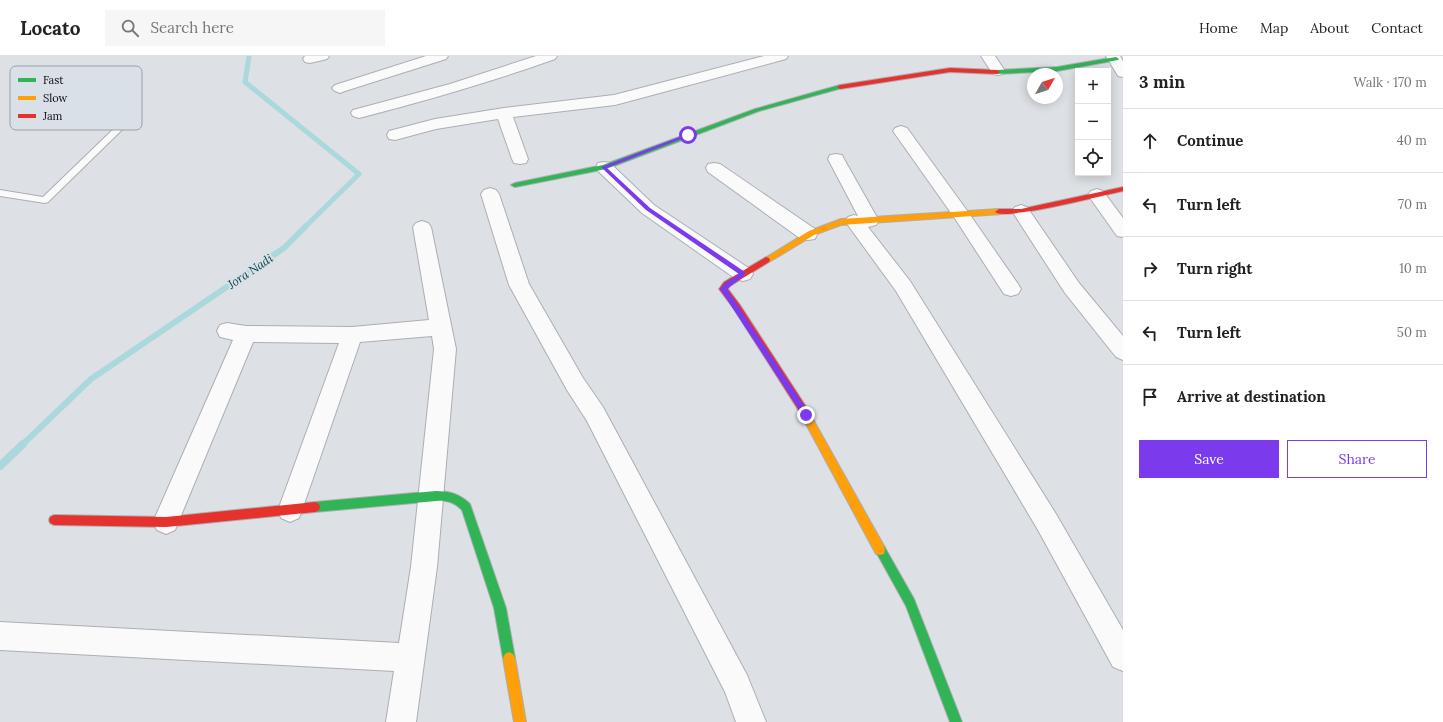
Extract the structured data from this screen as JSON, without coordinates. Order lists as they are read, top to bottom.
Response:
{
  "water": ["Jora Nadi"],
  "legend": ["Fast", "Slow", "Jam"],
  "north": "top right",
  "page": {
    "header": "Locato",
    "search": "Search here",
    "nav": [
      "Home",
      "Map",
      "About",
      "Contact"
    ],
    "heading": ["3 min", "Walk · 170 m"],
    "map_buttons": ["+", "−"],
    "list": [
      ["Continue", "40 m"],
      ["Turn left", "70 m"],
      ["Turn right", "10 m"],
      ["Turn left", "50 m"],
      "Arrive at destination"
    ],
    "buttons": ["Save", "Share"]
  }
}
